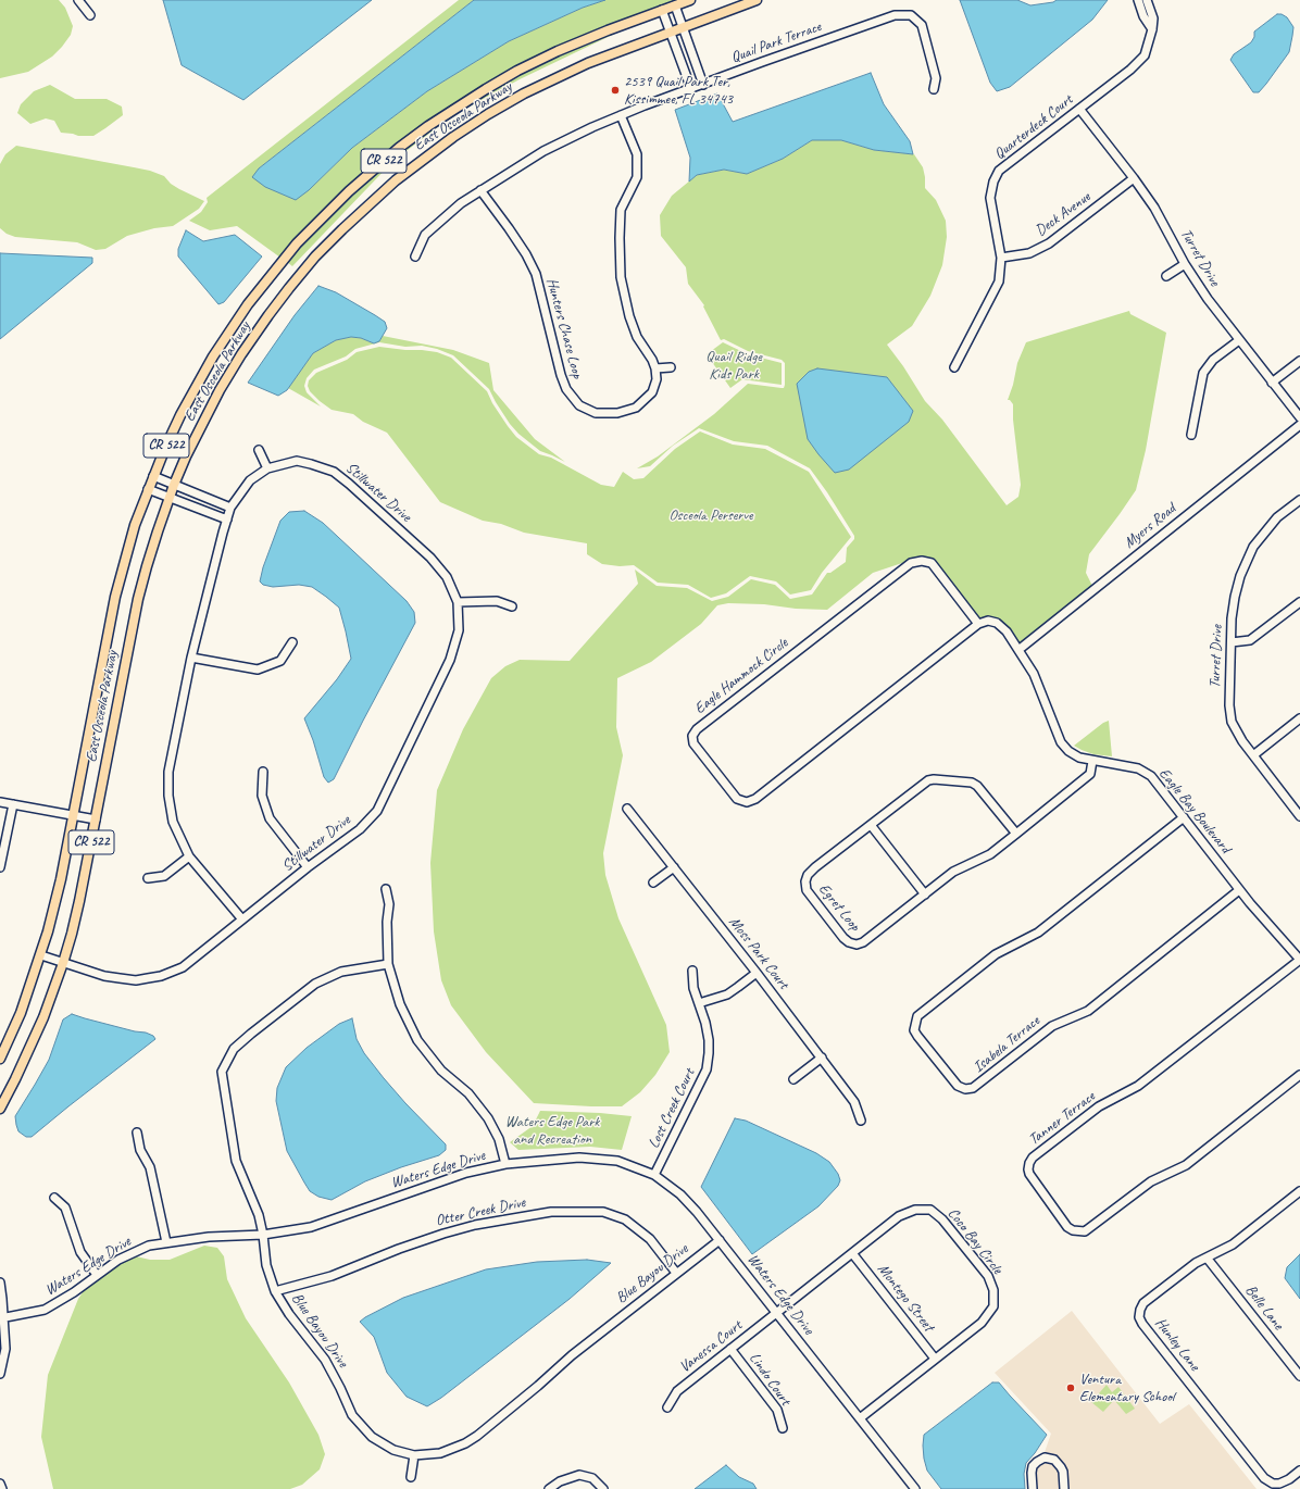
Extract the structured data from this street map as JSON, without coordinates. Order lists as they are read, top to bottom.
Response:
{
  "streets": {
    "main road": ["East Osceola Parkway", "CR 522"],
    "street": [
      "Quail Park Terrace",
      "Quarterdeck Court",
      "Deck Avenue",
      "Turret Drive",
      "Hunters Chase Loop",
      "Stillwater Drive",
      "Myers Road",
      "Eagle Hammock Circle",
      "Eagle Bay Boulevard",
      "Egret Loop",
      "Moss Park Court",
      "Isabela Terrace",
      "Lost Creek Court",
      "Tanner Terrace",
      "Waters Edge Drive",
      "Otter Creek Drive",
      "Coco Bay Circle",
      "Blue Bayou Drive",
      "Montego Street",
      "Belle Lane",
      "Hunley Lane",
      "Vanessa Court",
      "Lindo Court"
    ]
  },
  "crossings": [
    ["Quail Park Terrace", "Hunters Chase Loop"],
    ["East Osceola Parkway", "Stillwater Drive"],
    ["Quarterdeck Court", "Deck Avenue"],
    ["Quarterdeck Court", "Turret Drive"],
    ["Deck Avenue", "Turret Drive"],
    ["Myers Road", "Eagle Bay Boulevard"],
    ["Eagle Bay Boulevard", "Egret Loop"],
    ["Eagle Bay Boulevard", "Isabela Terrace"],
    ["Eagle Bay Boulevard", "Tanner Terrace"],
    ["Lost Creek Court", "Waters Edge Drive"],
    ["Waters Edge Drive", "Coco Bay Circle"],
    ["Waters Edge Drive", "Blue Bayou Drive"],
    ["Waters Edge Drive", "Vanessa Court"],
    ["Otter Creek Drive", "Blue Bayou Drive"],
    ["Coco Bay Circle", "Montego Street"],
    ["Coco Bay Circle", "Vanessa Court"],
    ["Belle Lane", "Hunley Lane"],
    ["Vanessa Court", "Lindo Court"]
  ],
  "parks": ["Quail Ridge Kids Park", "Osceola Perserve", "Waters Edge Park and Recreation"],
  "places": ["2539 Quail Park Ter, Kissimmee, FL 34743", "Ventura Elementary School"]
}
